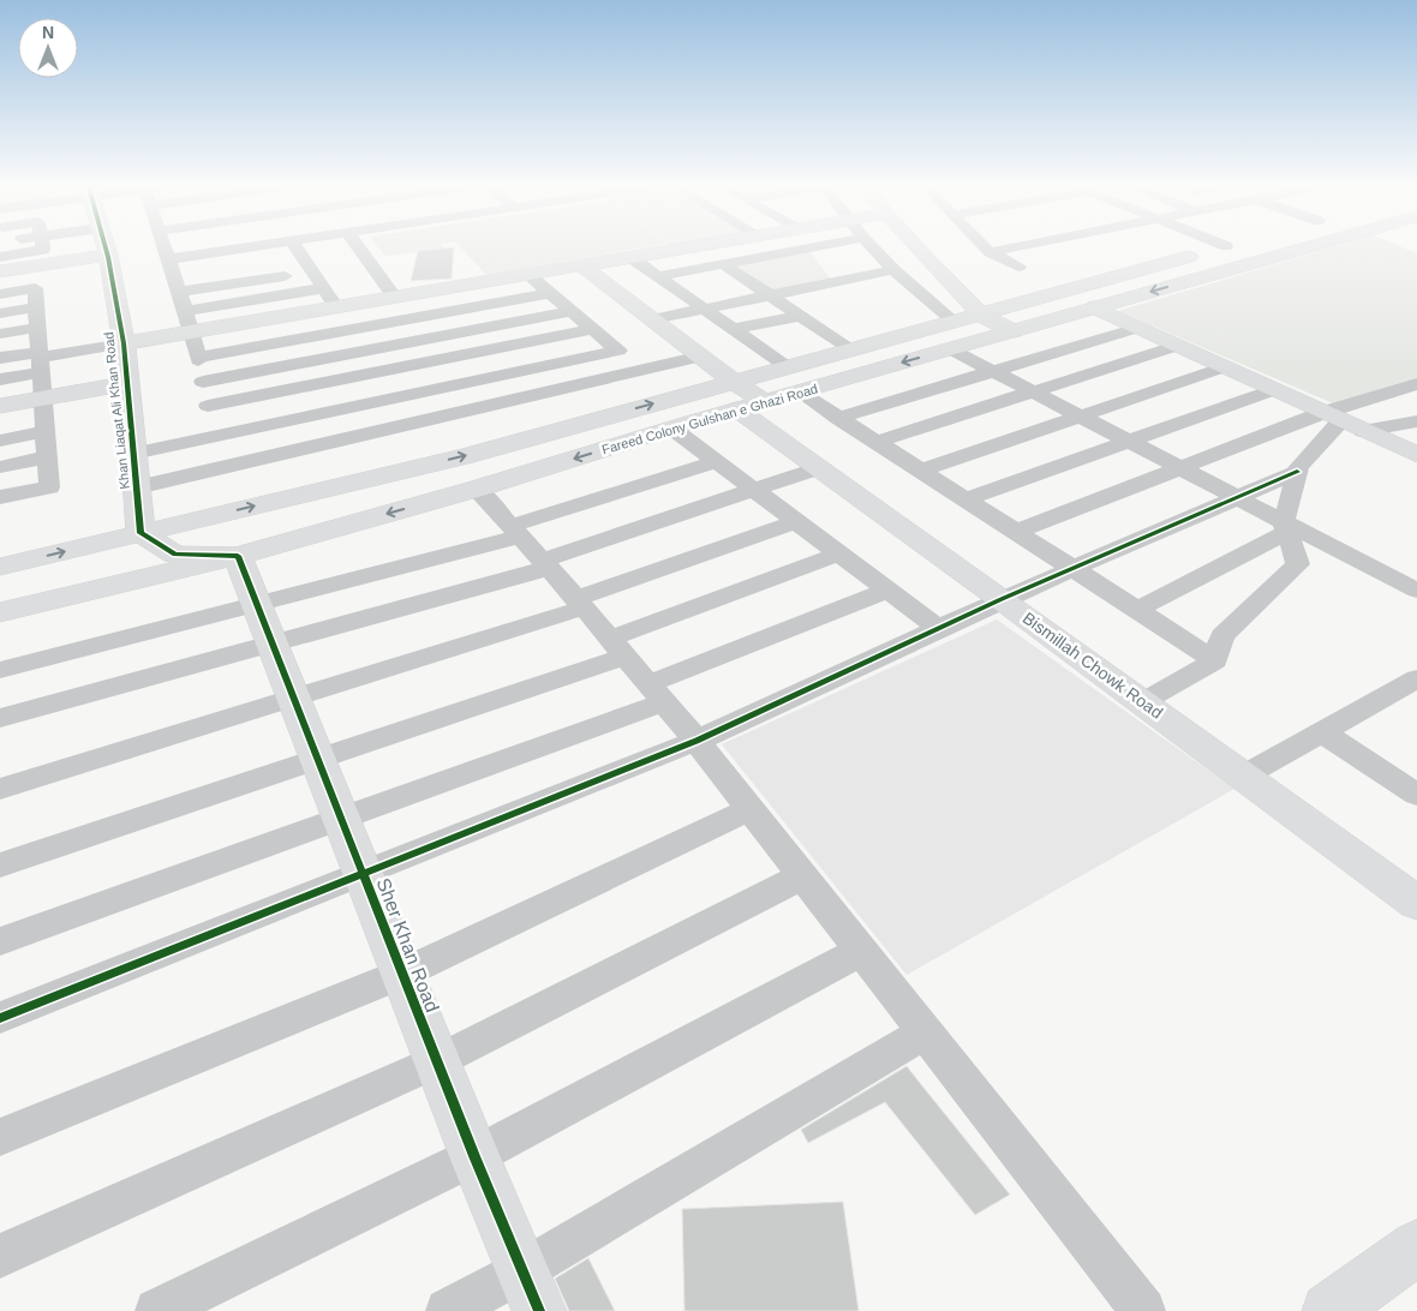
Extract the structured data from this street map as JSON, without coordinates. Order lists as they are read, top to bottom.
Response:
{
  "streets": {
    "street": [
      "Khan Liaqat Ali Khan Road",
      "Fareed Colony Gulshan e Ghazi Road",
      "Bismillah Chowk Road",
      "Sher Khan Road"
    ]
  },
  "crossings": [
    ["Khan Liaqat Ali Khan Road", "Fareed Colony Gulshan e Ghazi Road"],
    ["Fareed Colony Gulshan e Ghazi Road", "Bismillah Chowk Road"],
    ["Fareed Colony Gulshan e Ghazi Road", "Sher Khan Road"]
  ],
  "north": "top"
}
